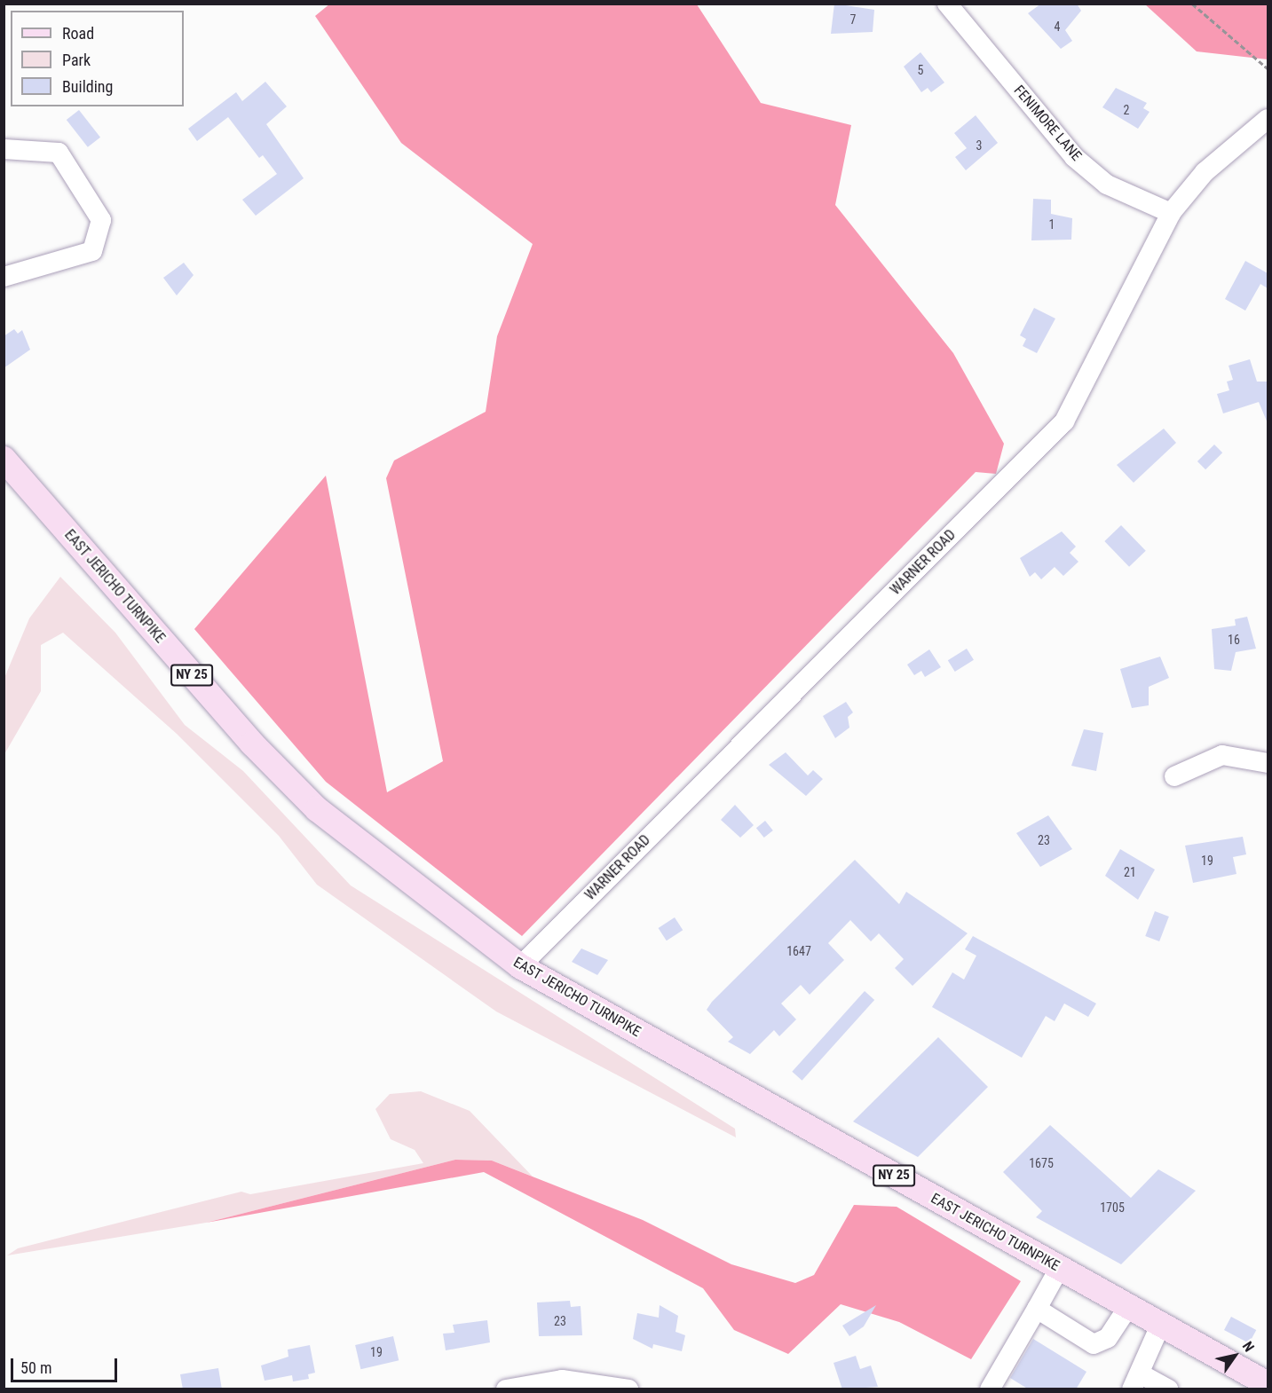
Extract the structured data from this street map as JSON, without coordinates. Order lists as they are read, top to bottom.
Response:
{
  "streets": {
    "main road": ["EAST JERICHO TURNPIKE", "NY 25"],
    "street": ["FENIMORE LANE", "WARNER ROAD"]
  },
  "crossings": [
    ["FENIMORE LANE", "WARNER ROAD"],
    ["WARNER ROAD", "EAST JERICHO TURNPIKE"]
  ],
  "house_numbers": [
    "7",
    "4",
    "5",
    "2",
    "3",
    "1",
    "16",
    "23",
    "19",
    "21",
    "1647",
    "1675",
    "1705",
    "23",
    "19"
  ],
  "legend": ["Road", "Park", "Building"],
  "scale_bar": "50 m",
  "north": "top right"
}
